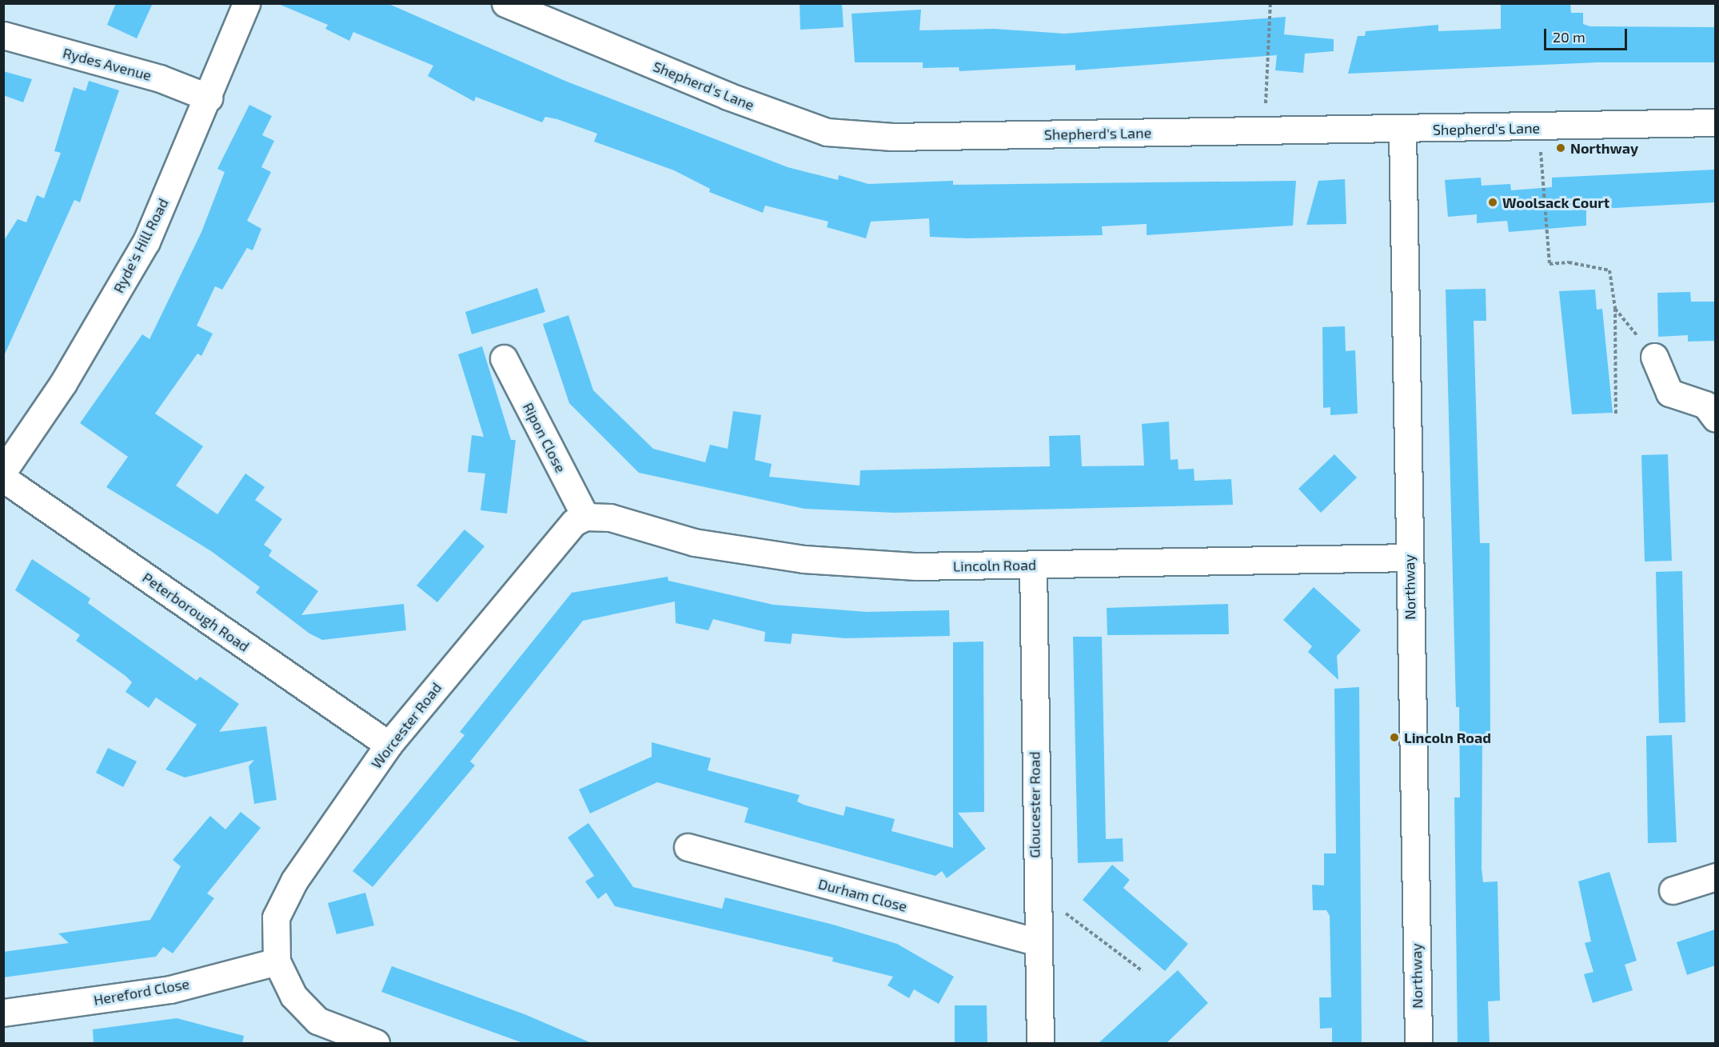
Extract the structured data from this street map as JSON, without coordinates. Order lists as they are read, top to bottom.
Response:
{
  "streets": {
    "street": [
      "Rydes Avenue",
      "Shepherd's Lane",
      "Ryde's Hill Road",
      "Ripon Close",
      "Lincoln Road",
      "Northway",
      "Peterborough Road",
      "Worcester Road",
      "Gloucester Road",
      "Durham Close",
      "Hereford Close"
    ]
  },
  "crossings": [
    ["Rydes Avenue", "Ryde's Hill Road"],
    ["Shepherd's Lane", "Northway"],
    ["Ripon Close", "Lincoln Road"],
    ["Ripon Close", "Worcester Road"],
    ["Lincoln Road", "Northway"],
    ["Lincoln Road", "Worcester Road"],
    ["Lincoln Road", "Gloucester Road"],
    ["Peterborough Road", "Worcester Road"],
    ["Worcester Road", "Hereford Close"],
    ["Gloucester Road", "Durham Close"]
  ],
  "places": ["Northway", "Woolsack Court", "Lincoln Road"],
  "scale_bar": "20 m"
}
